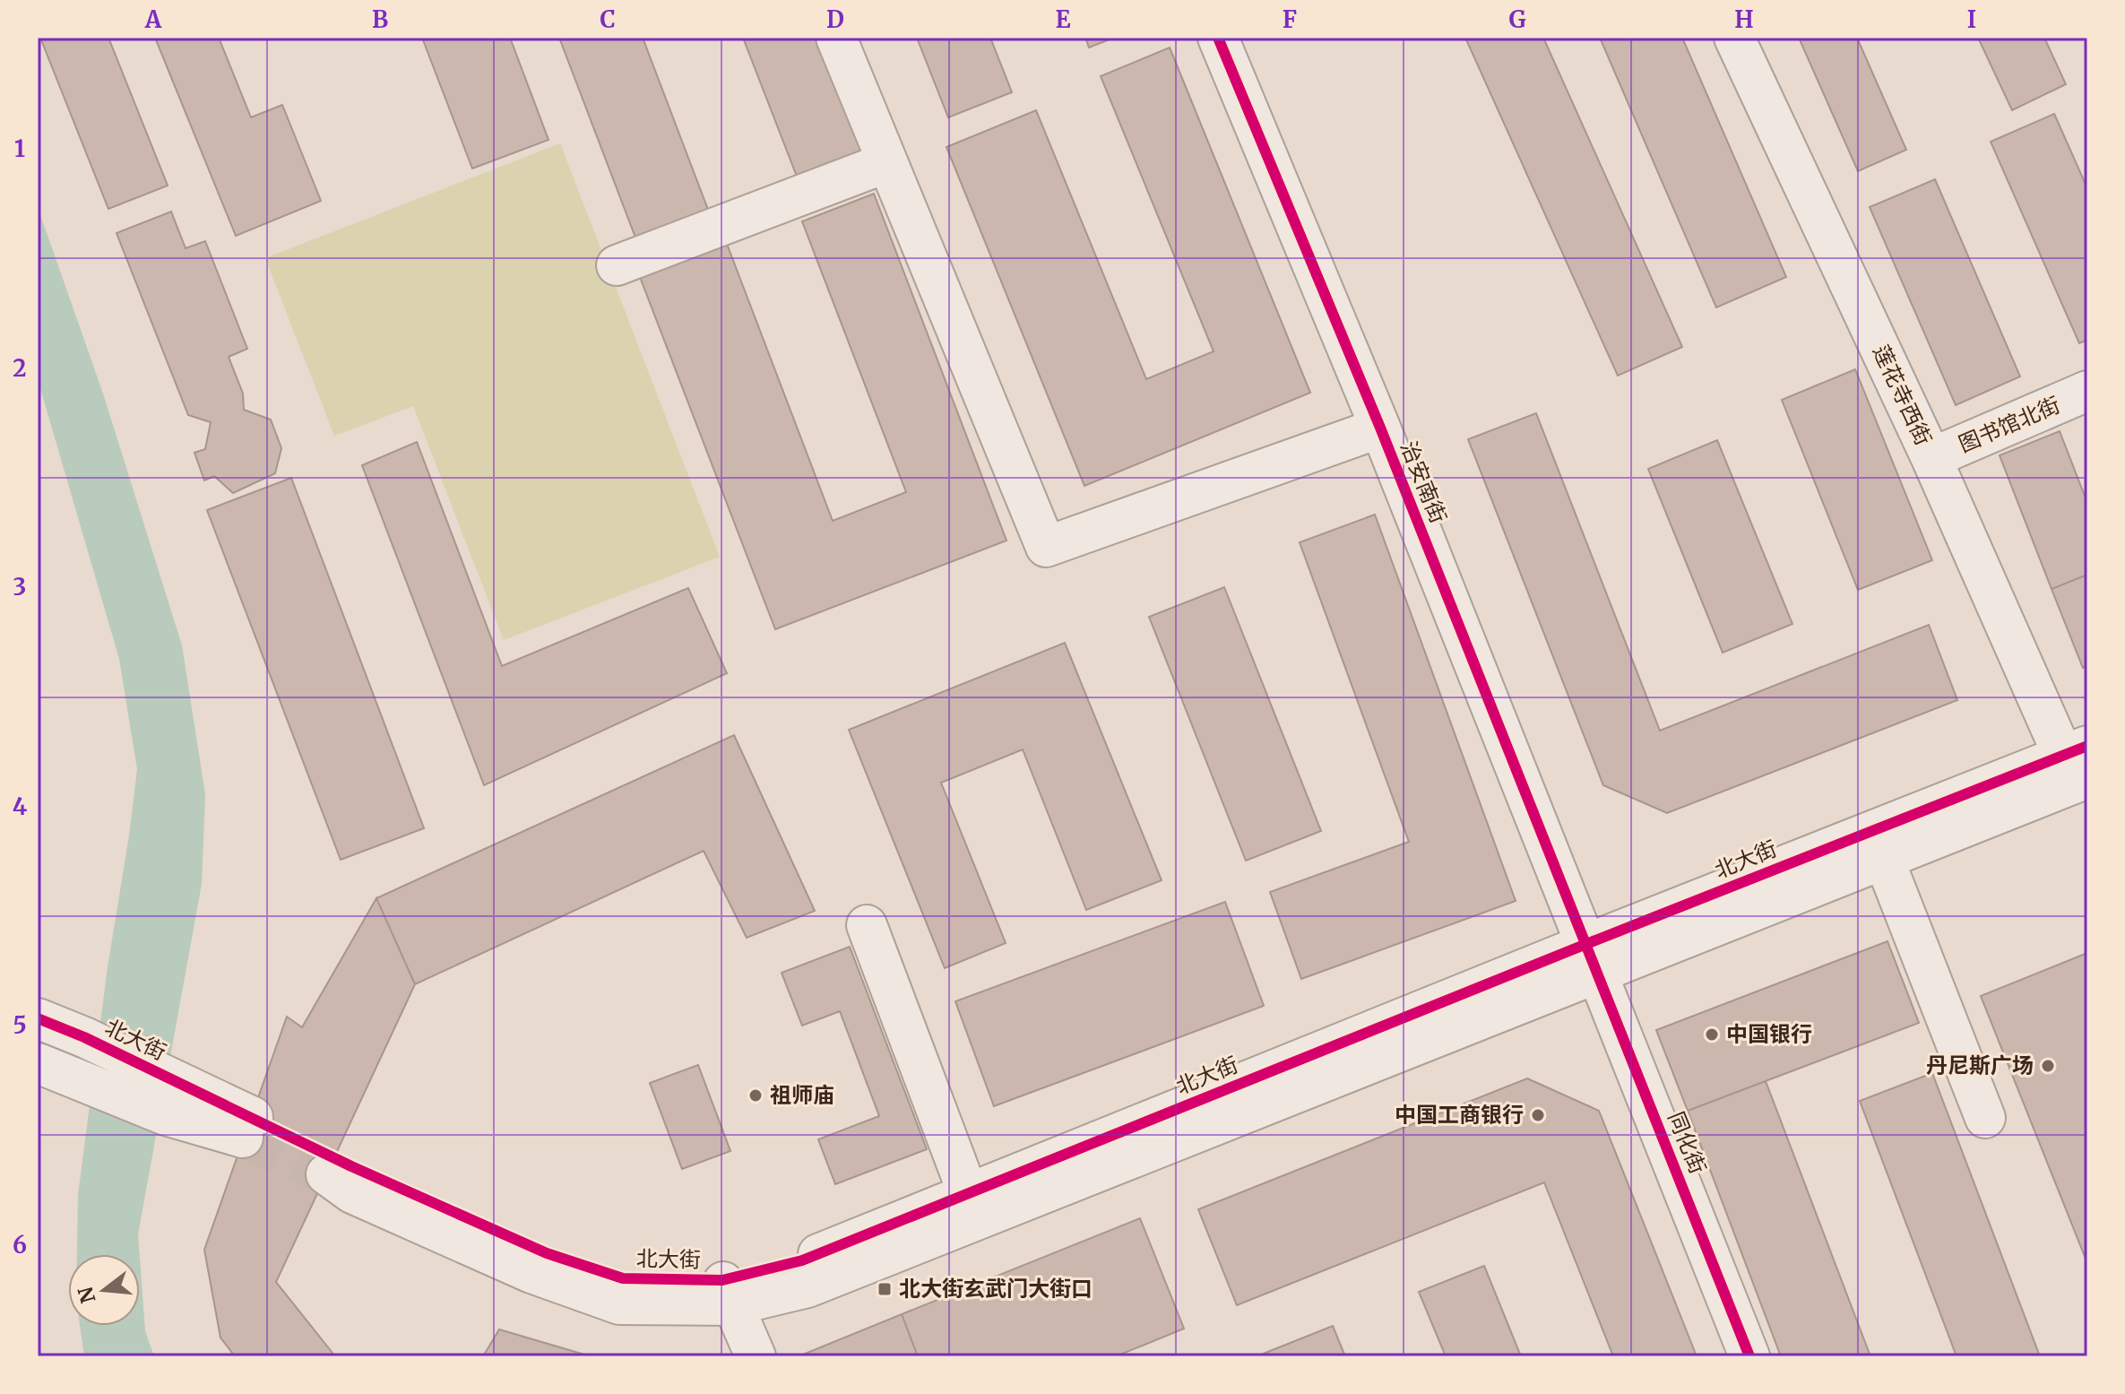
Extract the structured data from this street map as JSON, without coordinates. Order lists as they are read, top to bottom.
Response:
{
  "streets": {
    "street": [
      "莲花寺西街",
      "图书馆北街",
      "治安南街",
      "北大街",
      "同化街"
    ]
  },
  "crossings": [
    ["莲花寺西街", "图书馆北街"],
    ["莲花寺西街", "北大街"],
    ["治安南街", "北大街"],
    ["治安南街", "同化街"],
    ["北大街", "同化街"]
  ],
  "places": {
    "other": [
      "中国银行",
      "丹尼斯广场",
      "祖师庙",
      "中国工商银行"
    ],
    "transit": ["北大街玄武门大街口"]
  },
  "north": "left",
  "grid": {
    "columns": [
      "A",
      "B",
      "C",
      "D",
      "E",
      "F",
      "G",
      "H",
      "I"
    ],
    "rows": [
      "1",
      "2",
      "3",
      "4",
      "5",
      "6"
    ]
  }
}
